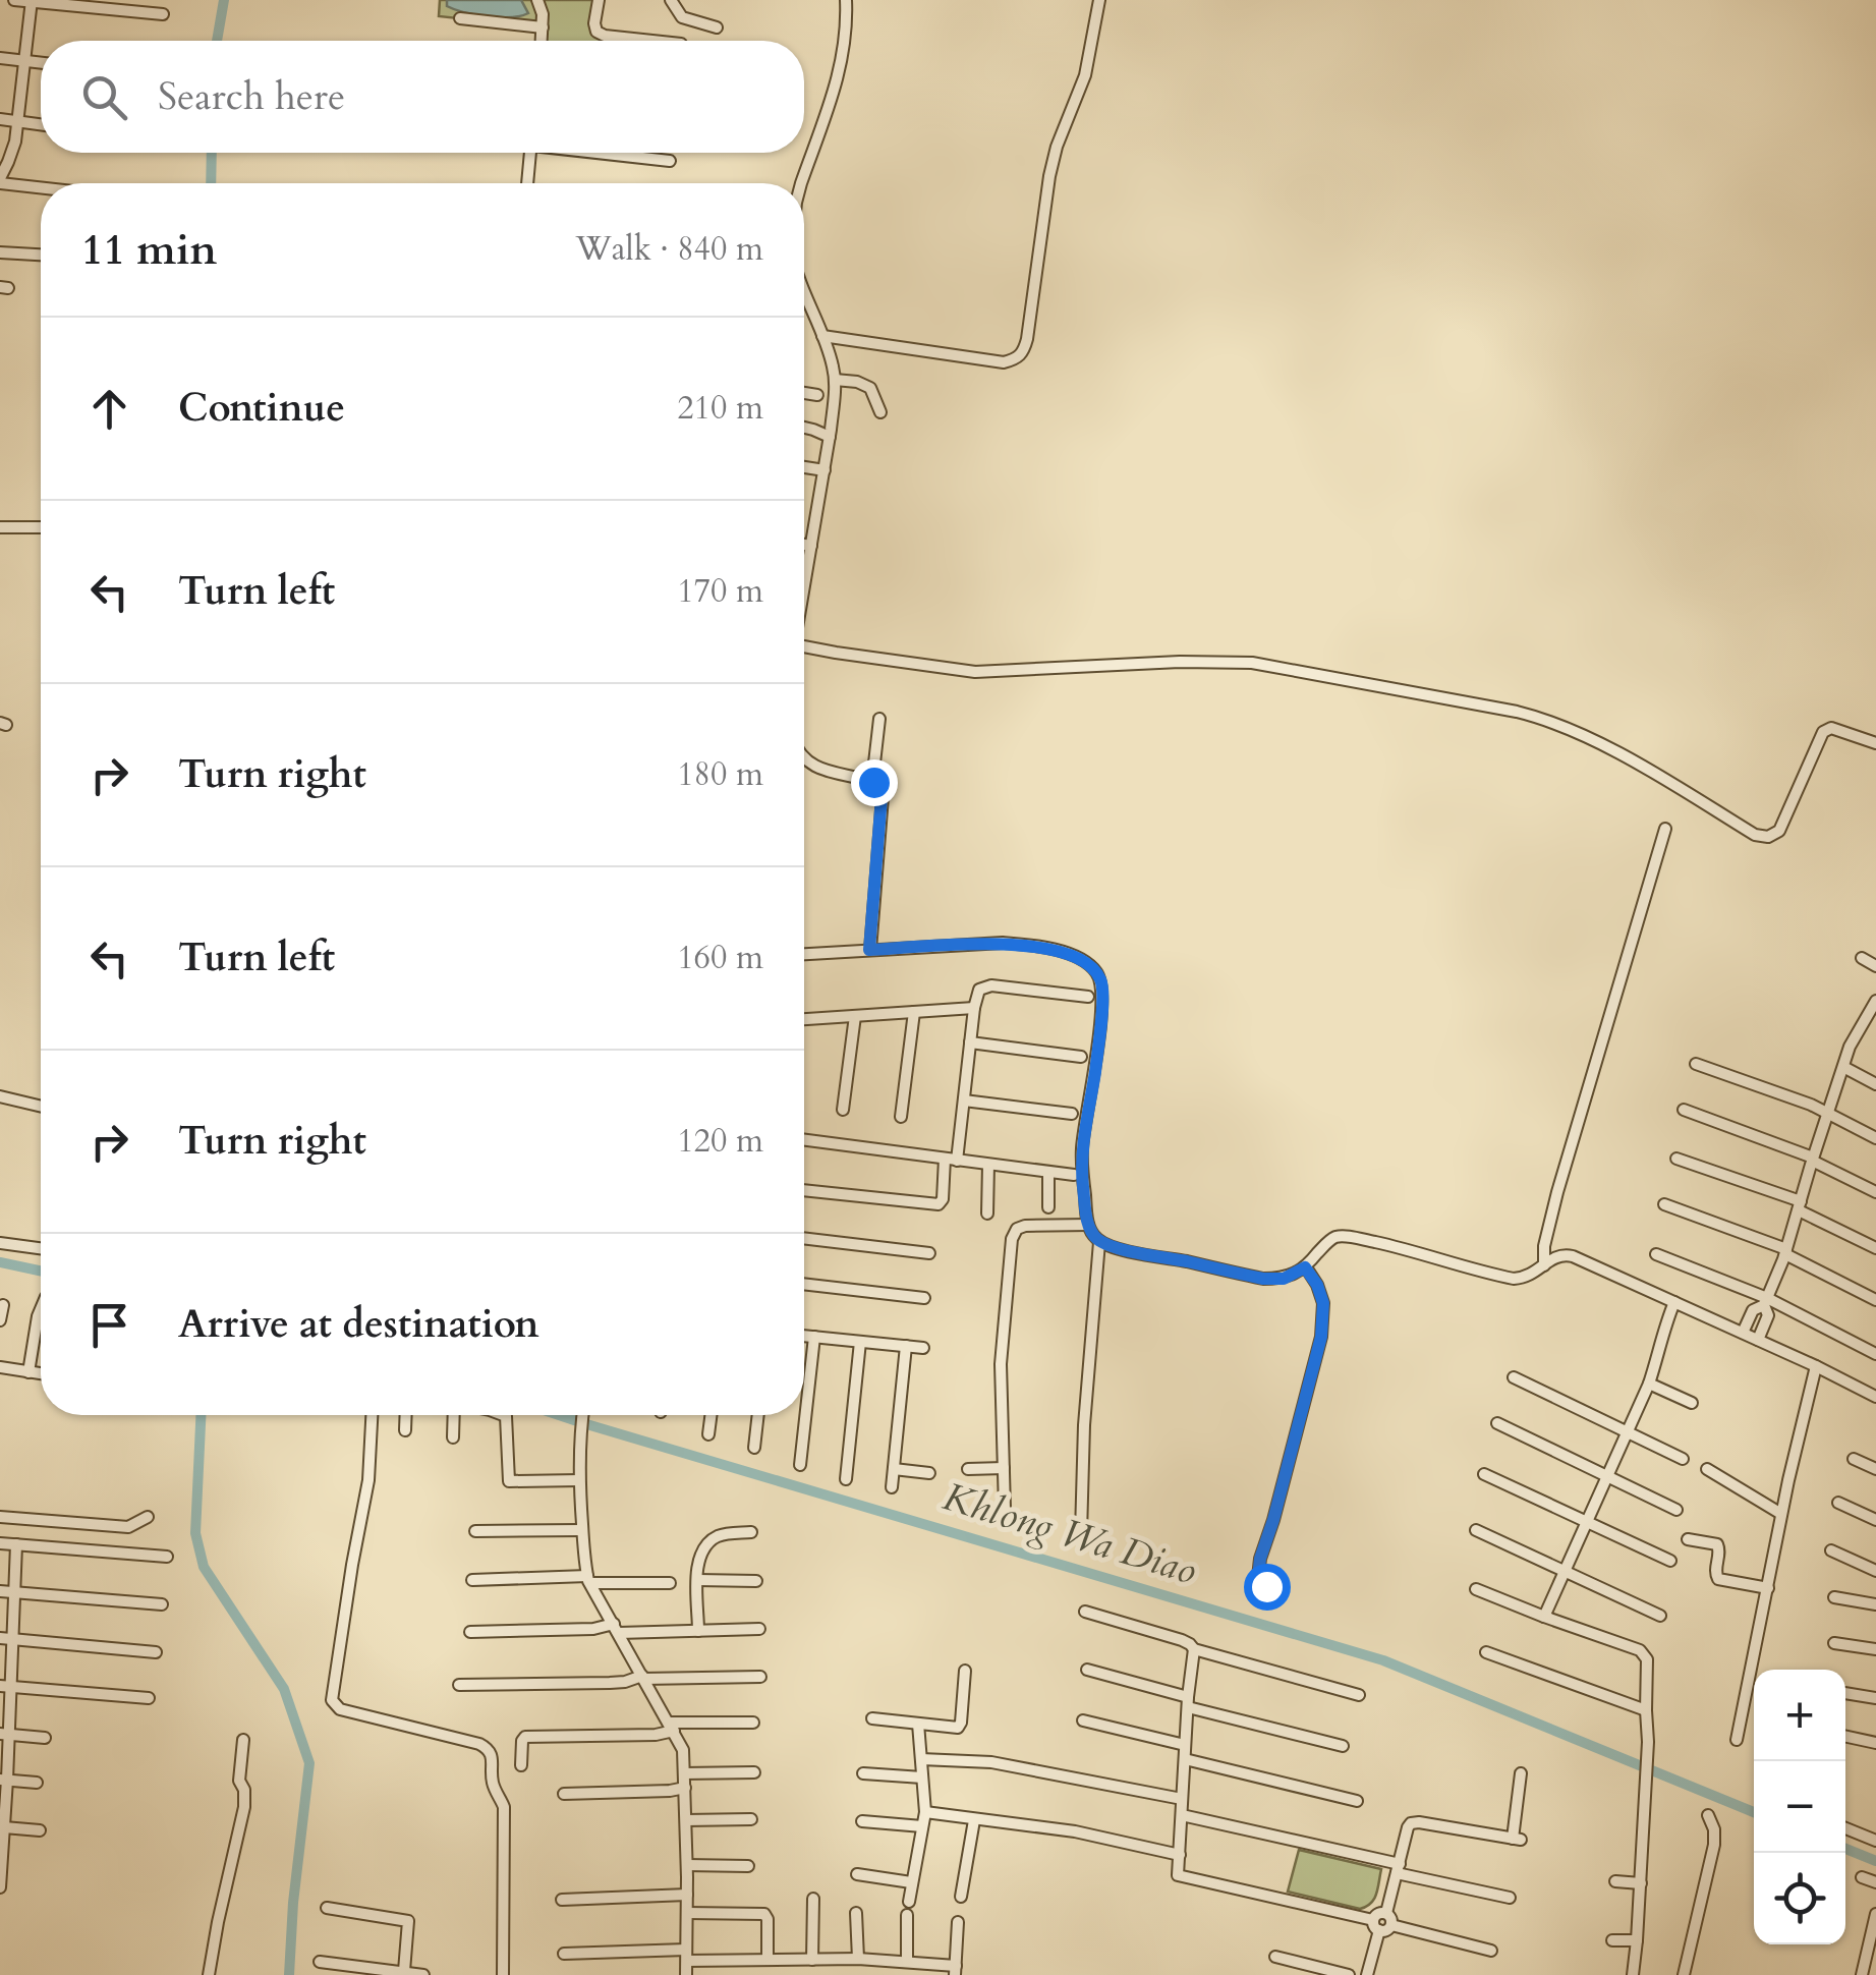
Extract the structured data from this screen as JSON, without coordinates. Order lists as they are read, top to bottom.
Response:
{
  "water": ["Khlong Wa Diao"],
  "page": {
    "search": "Search here",
    "heading": ["11 min", "Walk · 840 m"],
    "list": [
      ["Continue", "210 m"],
      ["Turn left", "170 m"],
      ["Turn right", "180 m"],
      ["Turn left", "160 m"],
      ["Turn right", "120 m"],
      "Arrive at destination"
    ],
    "map_buttons": ["+", "−"]
  }
}
